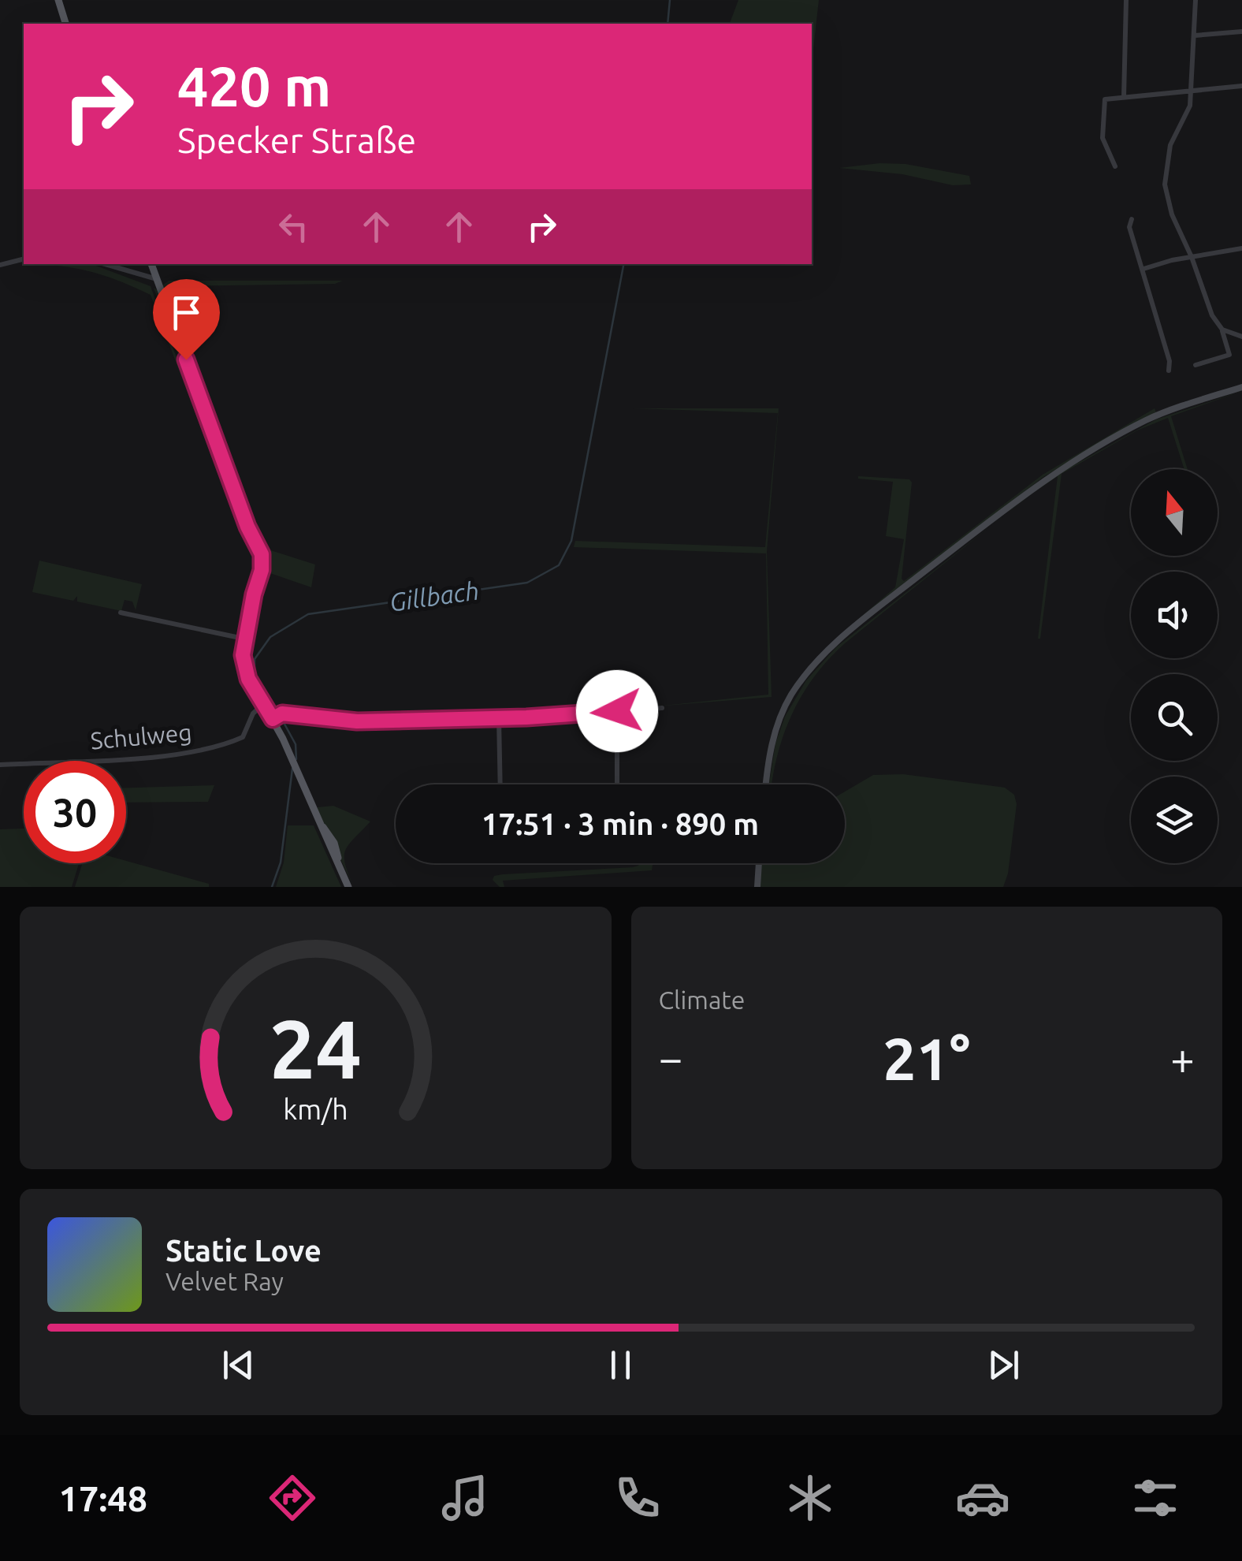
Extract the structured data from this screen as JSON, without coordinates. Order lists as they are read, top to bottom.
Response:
{
  "streets": {
    "street": ["Schulweg"]
  },
  "water": ["Gillbach"],
  "north": "top",
  "page": {
    "turn": ["420 m", "Specker Straße"],
    "limit": "30",
    "trip": "17:51 · 3 min · 890 m",
    "tile": "Climate",
    "heat": ["−", "21°", "+"],
    "song": ["Static Love", "Velvet Ray"],
    "tabs": "17:48",
    "gauge": ["24", "km/h"]
  }
}
